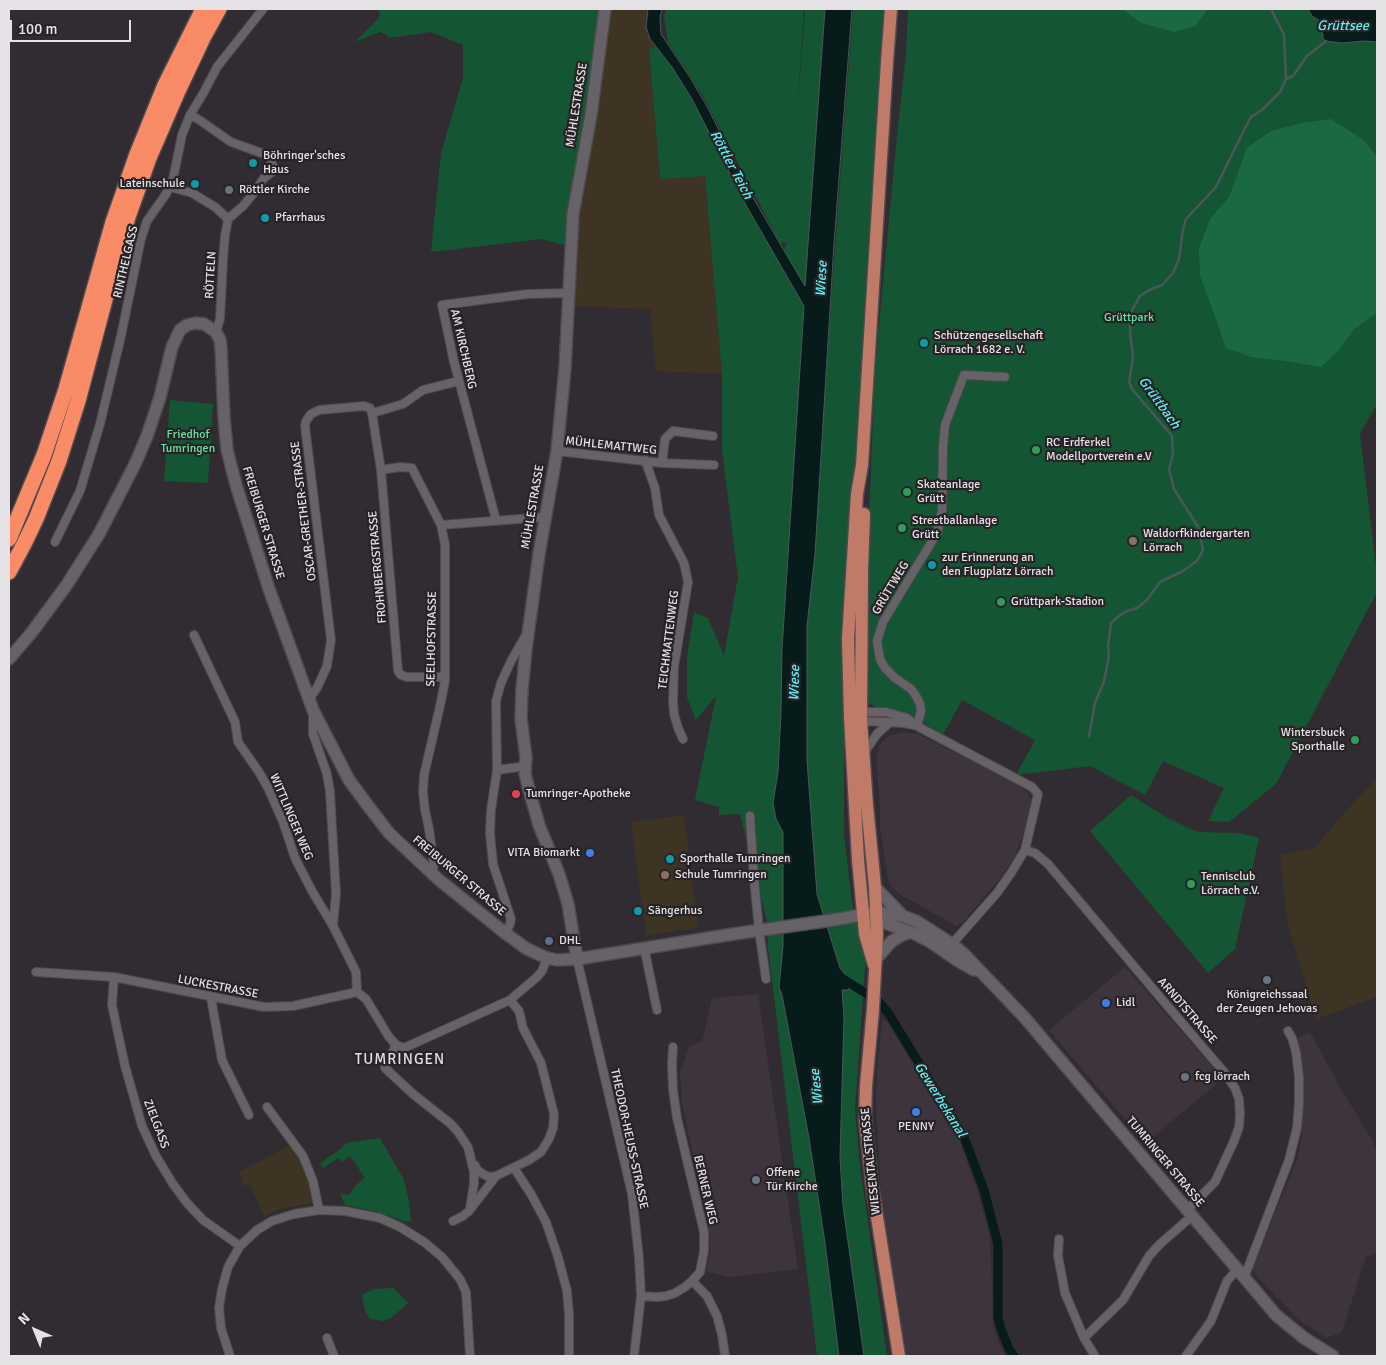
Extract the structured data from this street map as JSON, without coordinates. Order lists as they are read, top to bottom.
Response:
{
  "streets": {
    "main road": ["WIESENTALSTRASSE"],
    "street": [
      "MÜHLESTRASSE",
      "RINTHELGASS",
      "RÖTTELN",
      "AM KIRCHBERG",
      "MÜHLEMATTWEG",
      "OSCAR-GRETHER-STRASSE",
      "FREIBURGER STRASSE",
      "FROHNBERGSTRASSE",
      "GRÜTTWEG",
      "SEELHOFSTRASSE",
      "TEICHMATTENWEG",
      "WITTLINGER WEG",
      "LUCKESTRASSE",
      "ARNDTSTRASSE",
      "ZIELGASS",
      "THEODOR-HEUSS-STRASSE",
      "TUMRINGER STRASSE",
      "BERNER WEG"
    ]
  },
  "crossings": [
    ["MÜHLESTRASSE", "AM KIRCHBERG"],
    ["MÜHLESTRASSE", "MÜHLEMATTWEG"],
    ["MÜHLESTRASSE", "FREIBURGER STRASSE"],
    ["MÜHLESTRASSE", "THEODOR-HEUSS-STRASSE"],
    ["RÖTTELN", "FREIBURGER STRASSE"],
    ["AM KIRCHBERG", "OSCAR-GRETHER-STRASSE"],
    ["MÜHLEMATTWEG", "TEICHMATTENWEG"],
    ["OSCAR-GRETHER-STRASSE", "FREIBURGER STRASSE"],
    ["OSCAR-GRETHER-STRASSE", "FROHNBERGSTRASSE"],
    ["FREIBURGER STRASSE", "SEELHOFSTRASSE"],
    ["FREIBURGER STRASSE", "THEODOR-HEUSS-STRASSE"],
    ["FREIBURGER STRASSE", "TUMRINGER STRASSE"],
    ["FROHNBERGSTRASSE", "SEELHOFSTRASSE"],
    ["WITTLINGER WEG", "LUCKESTRASSE"],
    ["LUCKESTRASSE", "ZIELGASS"],
    ["ARNDTSTRASSE", "TUMRINGER STRASSE"]
  ],
  "districts": ["TUMRINGEN"],
  "water": [
    "Grüttsee",
    "Röttler Teich",
    "Wiese",
    "Grüttbach",
    "Gewerbekanal"
  ],
  "parks": ["Grüttpark", "Friedhof Tumringen"],
  "places": [
    "Böhringer'sches Haus",
    "Lateinschule",
    "Röttler Kirche",
    "Pfarrhaus",
    "Schützengesellschaft Lörrach 1682 e. V.",
    "RC Erdferkel Modellportverein e.V",
    "Skateanlage Grütt",
    "Streetballanlage Grütt",
    "Waldorfkindergarten Lörrach",
    "zur Erinnerung an den Flugplatz Lörrach",
    "Grüttpark-Stadion",
    "Wintersbuck Sporthalle",
    "Tumringer-Apotheke",
    "VITA Biomarkt",
    "Sporthalle Tumringen",
    "Schule Tumringen",
    "Tennisclub Lörrach e.V.",
    "Sängerhus",
    "DHL",
    "Königreichssaal der Zeugen Jehovas",
    "Lidl",
    "fcg lörrach",
    "PENNY",
    "Offene Tür Kirche"
  ],
  "scale_bar": "100 m",
  "north": "top left"
}
